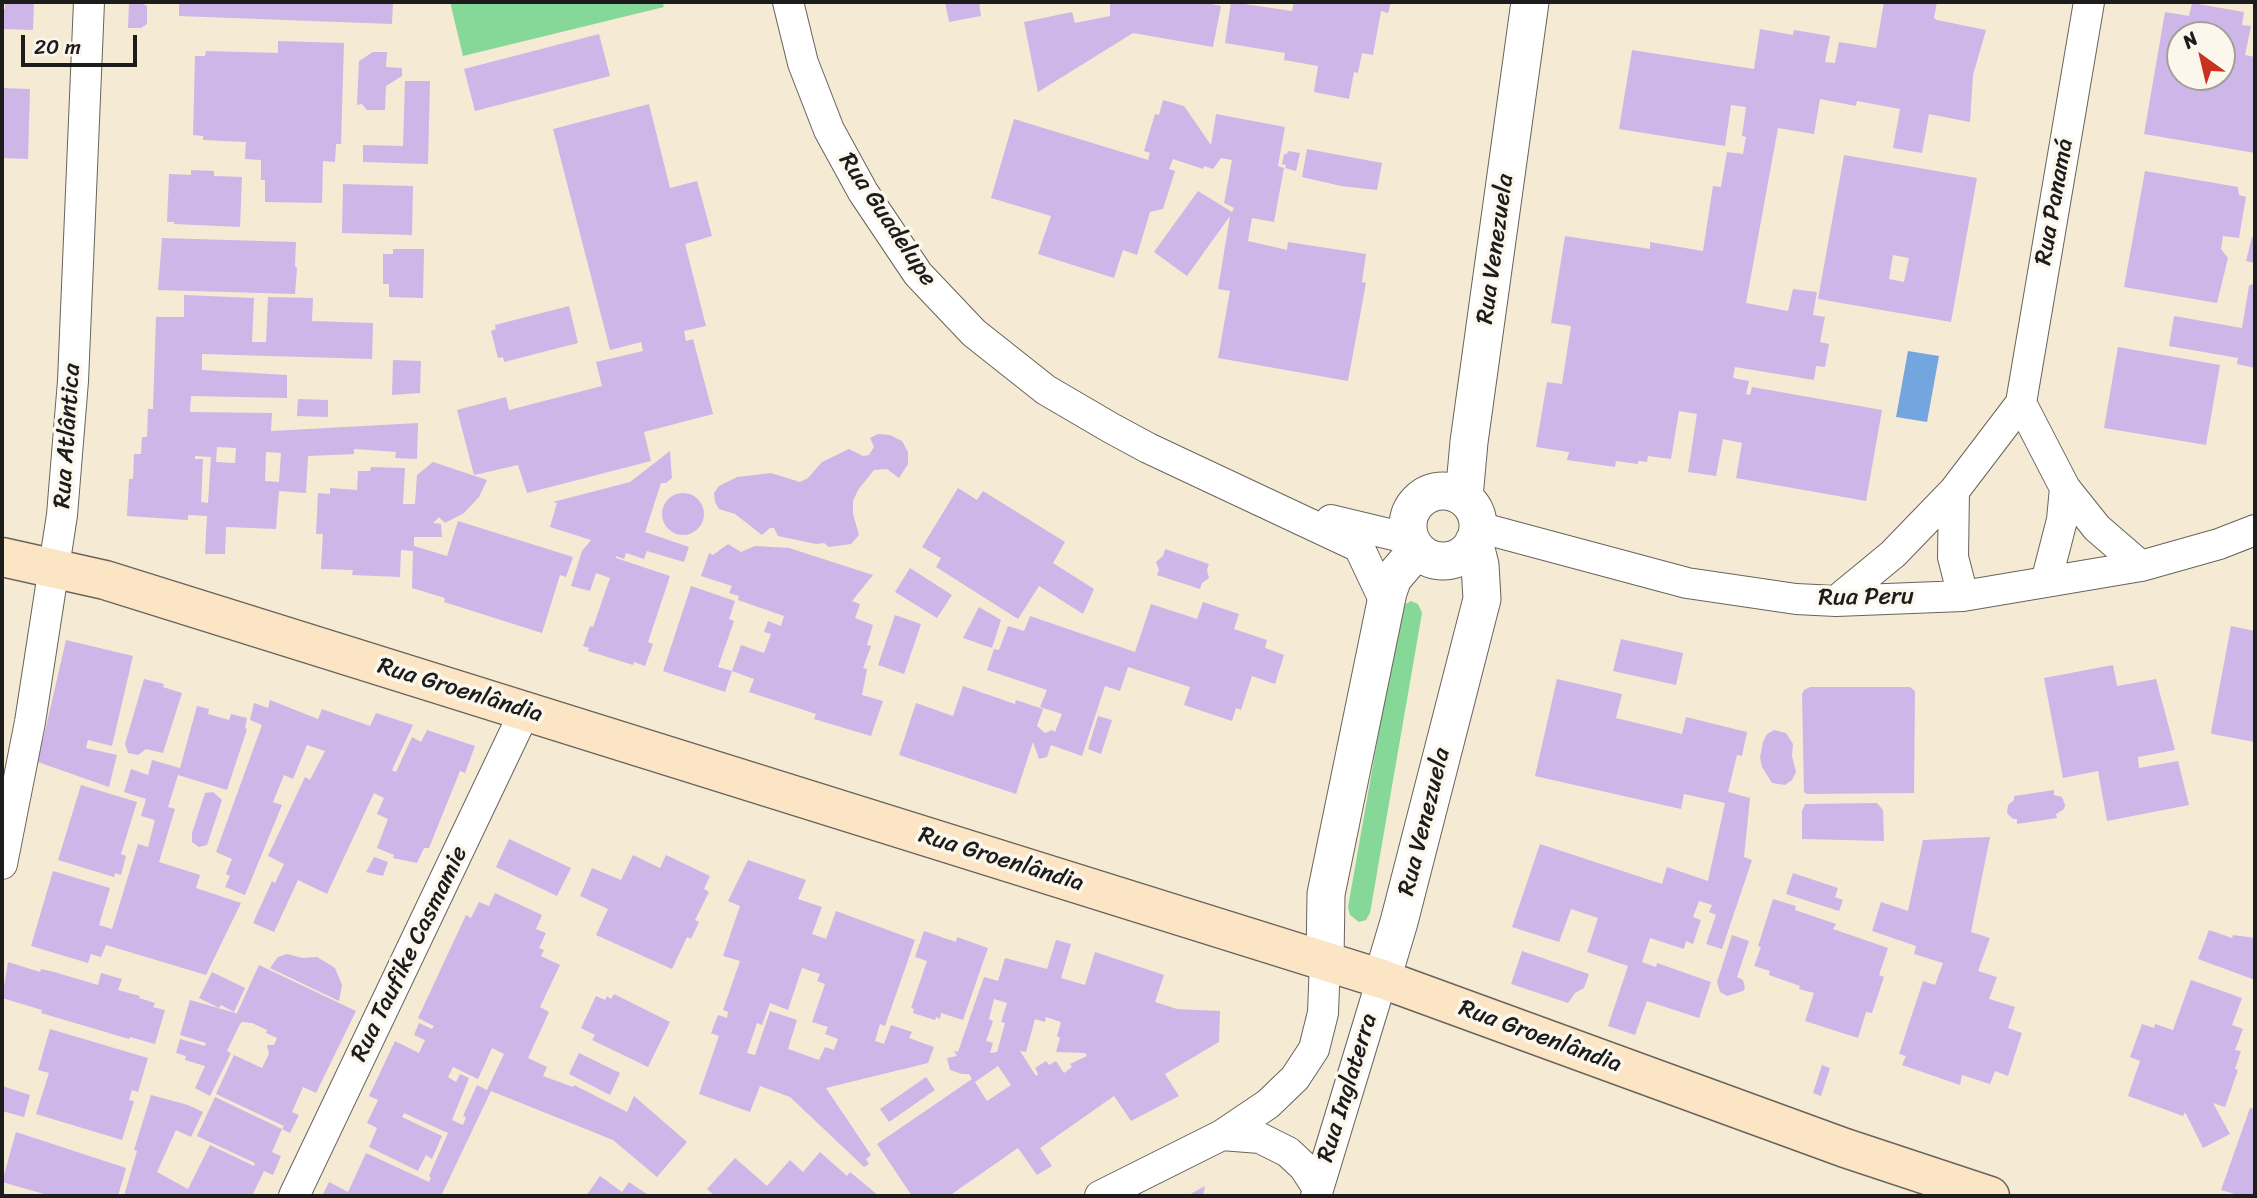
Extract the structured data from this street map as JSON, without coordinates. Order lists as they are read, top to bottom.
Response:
{
  "streets": {
    "main road": ["Rua Groenlândia"],
    "street": [
      "Rua Panamá",
      "Rua Guadelupe",
      "Rua Venezuela",
      "Rua Atlântica",
      "Rua Peru",
      "Rua Taufike Casmamie",
      "Rua Inglaterra"
    ]
  },
  "crossings": [
    ["Rua Panamá", "Rua Peru"],
    ["Rua Guadelupe", "Rua Venezuela"],
    ["Rua Guadelupe", "Rua Peru"],
    ["Rua Venezuela", "Rua Peru"],
    ["Rua Venezuela", "Rua Groenlândia"],
    ["Rua Venezuela", "Rua Inglaterra"],
    ["Rua Atlântica", "Rua Groenlândia"],
    ["Rua Groenlândia", "Rua Taufike Casmamie"],
    ["Rua Groenlândia", "Rua Inglaterra"]
  ],
  "scale_bar": "20 m",
  "north": "top left"
}
